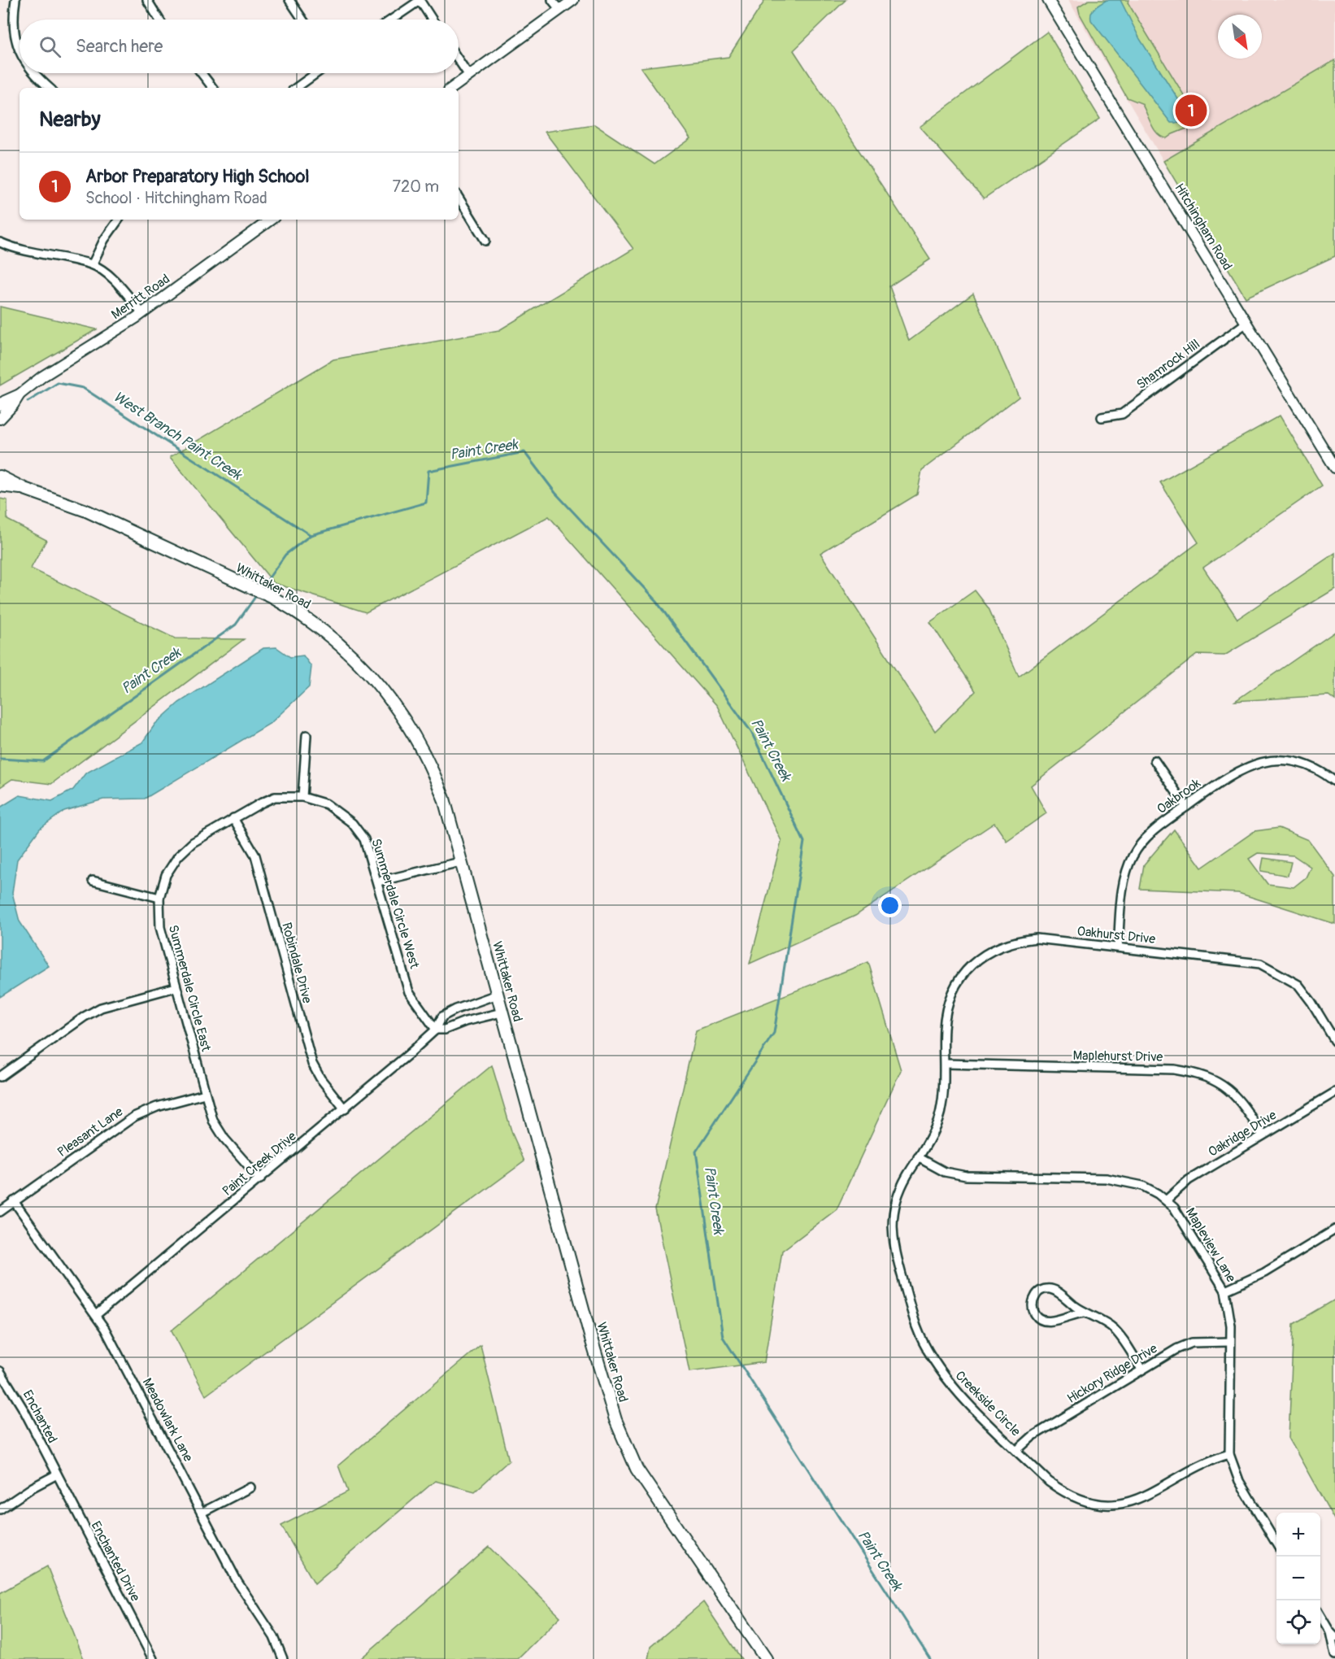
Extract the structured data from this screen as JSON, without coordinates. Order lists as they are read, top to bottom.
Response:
{
  "streets": {
    "main road": ["Whittaker Road"],
    "street": [
      "Hitchingham Road",
      "Merritt Road",
      "Shamrock Hill",
      "Oakbrook",
      "Summerdale Circle West",
      "Oakhurst Drive",
      "Robindale Drive",
      "Summerdale Circle East",
      "Maplehurst Drive",
      "Pleasant Lane",
      "Oakridge Drive",
      "Paint Creek Drive",
      "Mapleview Lane",
      "Hickory Ridge Drive",
      "Creekside Circle",
      "Enchanted",
      "Meadowlark Lane",
      "Enchanted Drive"
    ]
  },
  "crossings": [
    ["Hitchingham Road", "Shamrock Hill"],
    ["Whittaker Road", "Paint Creek Drive"],
    ["Oakbrook", "Oakhurst Drive"],
    ["Summerdale Circle West", "Robindale Drive"],
    ["Summerdale Circle West", "Summerdale Circle East"],
    ["Summerdale Circle West", "Paint Creek Drive"],
    ["Oakhurst Drive", "Maplehurst Drive"],
    ["Oakhurst Drive", "Creekside Circle"],
    ["Robindale Drive", "Summerdale Circle East"],
    ["Robindale Drive", "Paint Creek Drive"],
    ["Summerdale Circle East", "Pleasant Lane"],
    ["Summerdale Circle East", "Paint Creek Drive"],
    ["Maplehurst Drive", "Oakridge Drive"],
    ["Maplehurst Drive", "Creekside Circle"],
    ["Pleasant Lane", "Meadowlark Lane"],
    ["Oakridge Drive", "Mapleview Lane"],
    ["Paint Creek Drive", "Meadowlark Lane"],
    ["Mapleview Lane", "Hickory Ridge Drive"],
    ["Mapleview Lane", "Creekside Circle"],
    ["Hickory Ridge Drive", "Creekside Circle"],
    ["Enchanted", "Enchanted Drive"]
  ],
  "water": ["West Branch Paint Creek", "Paint Creek"],
  "north": "bottom right",
  "page": {
    "search": "Search here",
    "heading": "Nearby",
    "pins": "1",
    "list": [
      {
        "mark": "1",
        "name": "Arbor Preparatory High School",
        "note": "School · Hitchingham Road",
        "value": "720 m"
      }
    ],
    "map_buttons": ["+", "−"]
  }
}
